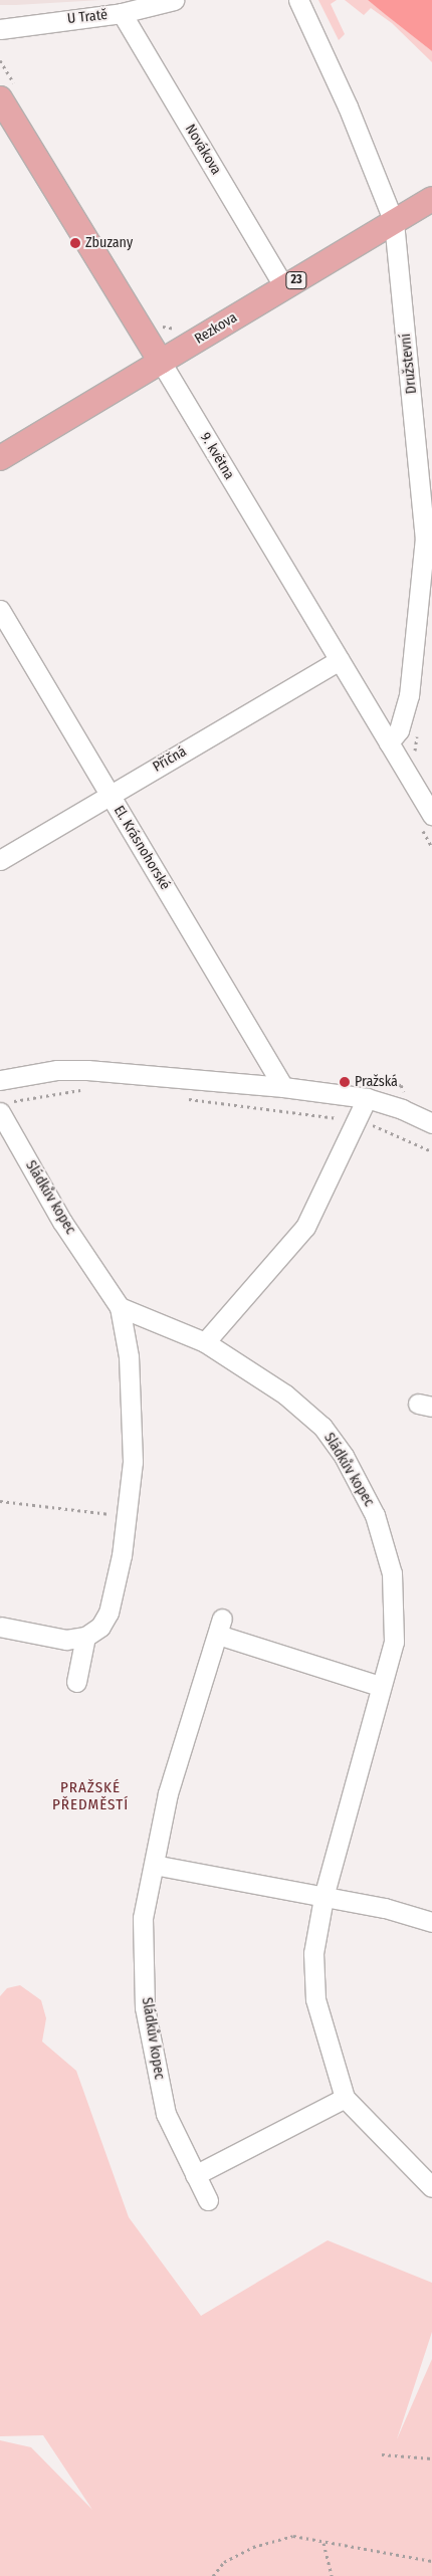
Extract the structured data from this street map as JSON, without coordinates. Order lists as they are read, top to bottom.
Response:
{
  "streets": {
    "main road": ["23", "Rezkova", "9. května"],
    "street": [
      "U Tratě",
      "Novákova",
      "Družstevní",
      "Příčná",
      "El. Krásnohorské",
      "Sládkův kopec"
    ]
  },
  "crossings": [
    ["U Tratě", "Novákova"],
    ["Novákova", "Rezkova"],
    ["Rezkova", "Družstevní"],
    ["Rezkova", "9. května"],
    ["Družstevní", "9. května"],
    ["9. května", "Příčná"],
    ["Příčná", "El. Krásnohorské"]
  ],
  "districts": ["PRAŽSKÉ PŘEDMĚSTÍ"],
  "places": ["Zbuzany", "Pražská"]
}
